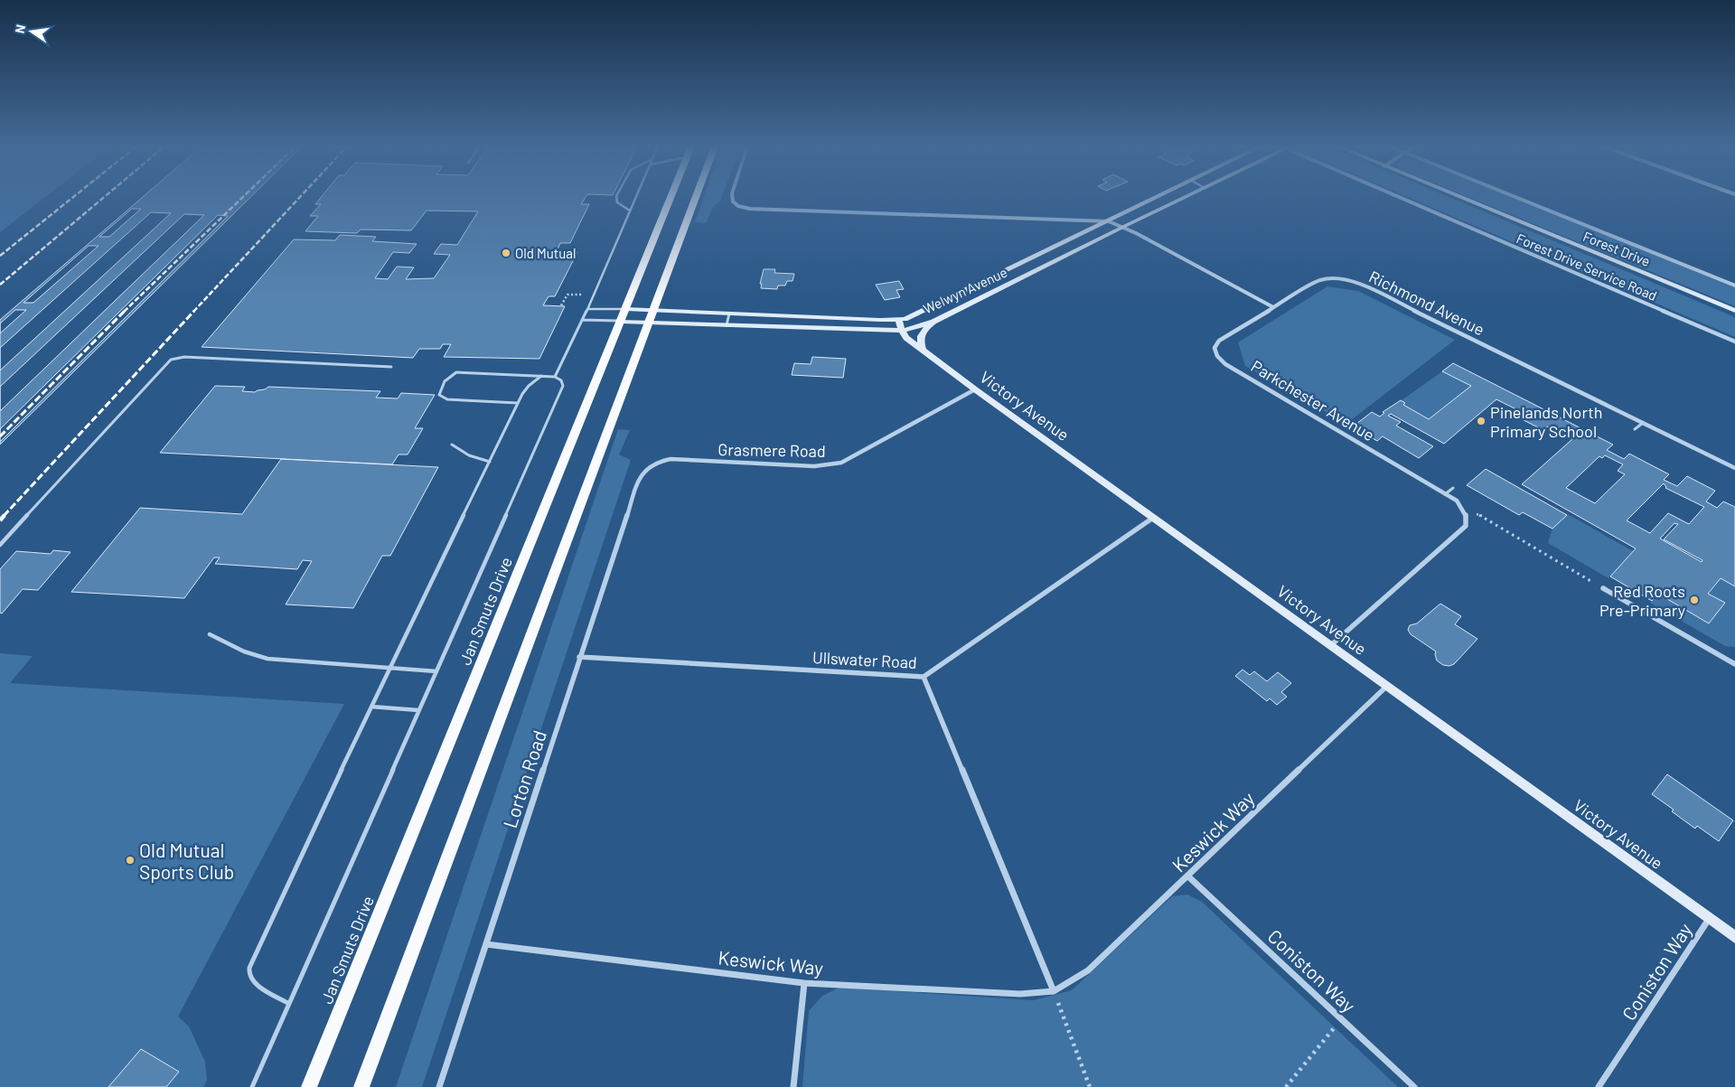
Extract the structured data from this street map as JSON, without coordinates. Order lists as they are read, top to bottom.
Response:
{
  "streets": {
    "main road": ["Jan Smuts Drive"],
    "street": [
      "Forest Drive",
      "Forest Drive Service Road",
      "Welwyn Avenue",
      "Richmond Avenue",
      "Parkchester Avenue",
      "Victory Avenue",
      "Grasmere Road",
      "Ullswater Road",
      "Lorton Road",
      "Keswick Way",
      "Coniston Way"
    ]
  },
  "crossings": [
    ["Welwyn Avenue", "Victory Avenue"],
    ["Welwyn Avenue", "Jan Smuts Drive"],
    ["Richmond Avenue", "Parkchester Avenue"],
    ["Victory Avenue", "Grasmere Road"],
    ["Victory Avenue", "Ullswater Road"],
    ["Victory Avenue", "Keswick Way"],
    ["Victory Avenue", "Coniston Way"],
    ["Grasmere Road", "Lorton Road"],
    ["Ullswater Road", "Lorton Road"],
    ["Lorton Road", "Keswick Way"],
    ["Keswick Way", "Coniston Way"]
  ],
  "places": [
    "Old Mutual",
    "Pinelands North Primary School",
    "Red Roots Pre-Primary",
    "Old Mutual Sports Club"
  ],
  "north": "left"
}
